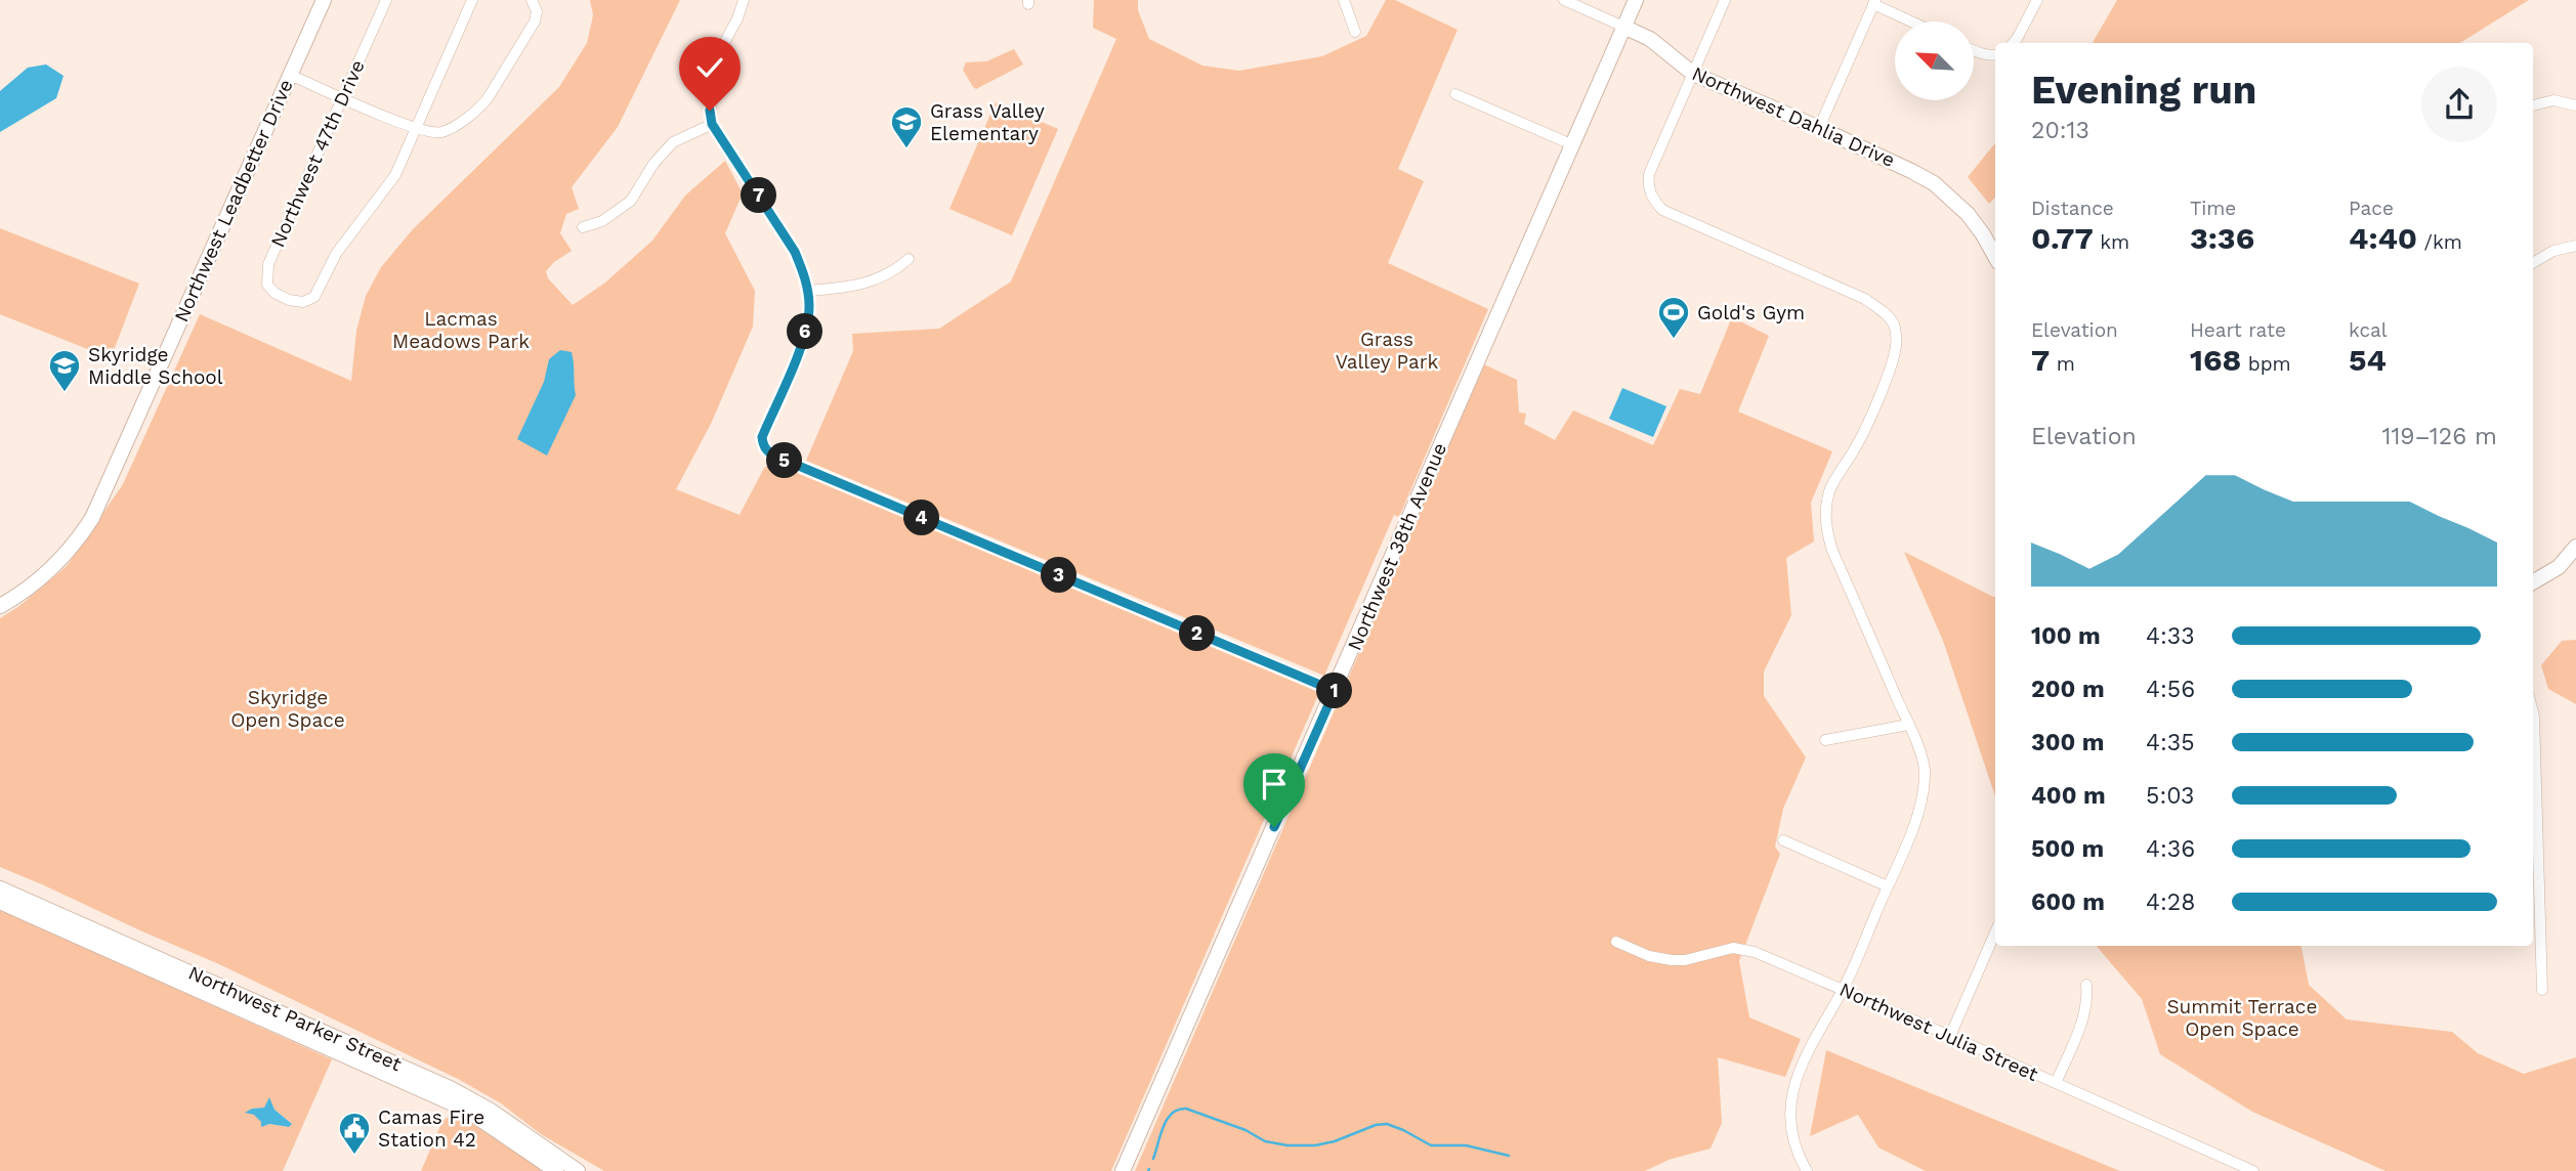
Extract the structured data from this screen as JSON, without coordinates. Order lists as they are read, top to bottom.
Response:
{
  "streets": {
    "street": [
      "Northwest Dahlia Drive",
      "Northwest 47th Drive",
      "Northwest Leadbetter Drive",
      "Northwest 38th Avenue",
      "Northwest Parker Street",
      "Northwest Julia Street"
    ]
  },
  "crossings": [
    ["Northwest Dahlia Drive", "Northwest 38th Avenue"]
  ],
  "parks": [
    "Lacmas Meadows Park",
    "Grass Valley Park",
    "Skyridge Open Space",
    "Summit Terrace Open Space"
  ],
  "places": {
    "school or university": ["Grass Valley Elementary", "Skyridge Middle School"],
    "sports": ["Gold's Gym"],
    "public building": ["Camas Fire Station 42"]
  },
  "north": "top left",
  "page": {
    "heading": ["Evening run", "20:13"],
    "stats": [
      ["Distance", "0.77 km"],
      ["Time", "3:36"],
      ["Pace", "4:40 /km"],
      ["Elevation", "7 m"],
      ["Heart rate", "168 bpm"],
      ["kcal", "54"]
    ],
    "pins": [
      "7",
      "6",
      "5",
      "4",
      "3",
      "2",
      "1"
    ],
    "chart": ["Elevation", "119–126 m"],
    "list": [
      {
        "name": "100 m",
        "note": "4:33"
      },
      {
        "name": "200 m",
        "note": "4:56"
      },
      {
        "name": "300 m",
        "note": "4:35"
      },
      {
        "name": "400 m",
        "note": "5:03"
      },
      {
        "name": "500 m",
        "note": "4:36"
      },
      {
        "name": "600 m",
        "note": "4:28"
      }
    ]
  }
}
